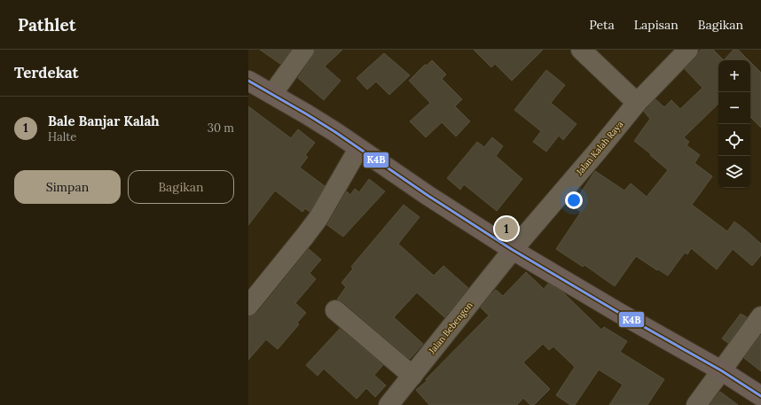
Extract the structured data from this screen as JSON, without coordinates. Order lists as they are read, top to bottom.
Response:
{
  "streets": {
    "street": ["Jalan Kalah Raya", "Jalan Bebengon"]
  },
  "crossings": [
    ["Jalan Kalah Raya", "Jalan Bebengon"]
  ],
  "lines": ["transit line K4B"],
  "page": {
    "header": "Pathlet",
    "nav": ["Peta", "Lapisan", "Bagikan"],
    "heading": "Terdekat",
    "map_buttons": ["+", "−"],
    "list": [
      {
        "mark": "1",
        "name": "Bale Banjar Kalah",
        "note": "Halte",
        "value": "30 m"
      }
    ],
    "buttons": ["Simpan", "Bagikan"],
    "pins": "1"
  }
}
